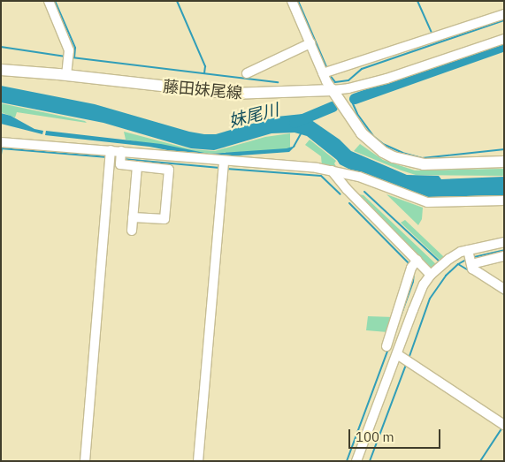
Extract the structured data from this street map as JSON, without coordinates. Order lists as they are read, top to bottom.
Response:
{
  "streets": {
    "main road": ["藤田妹尾線"]
  },
  "water": ["妹尾川"],
  "scale_bar": "100 m"
}
